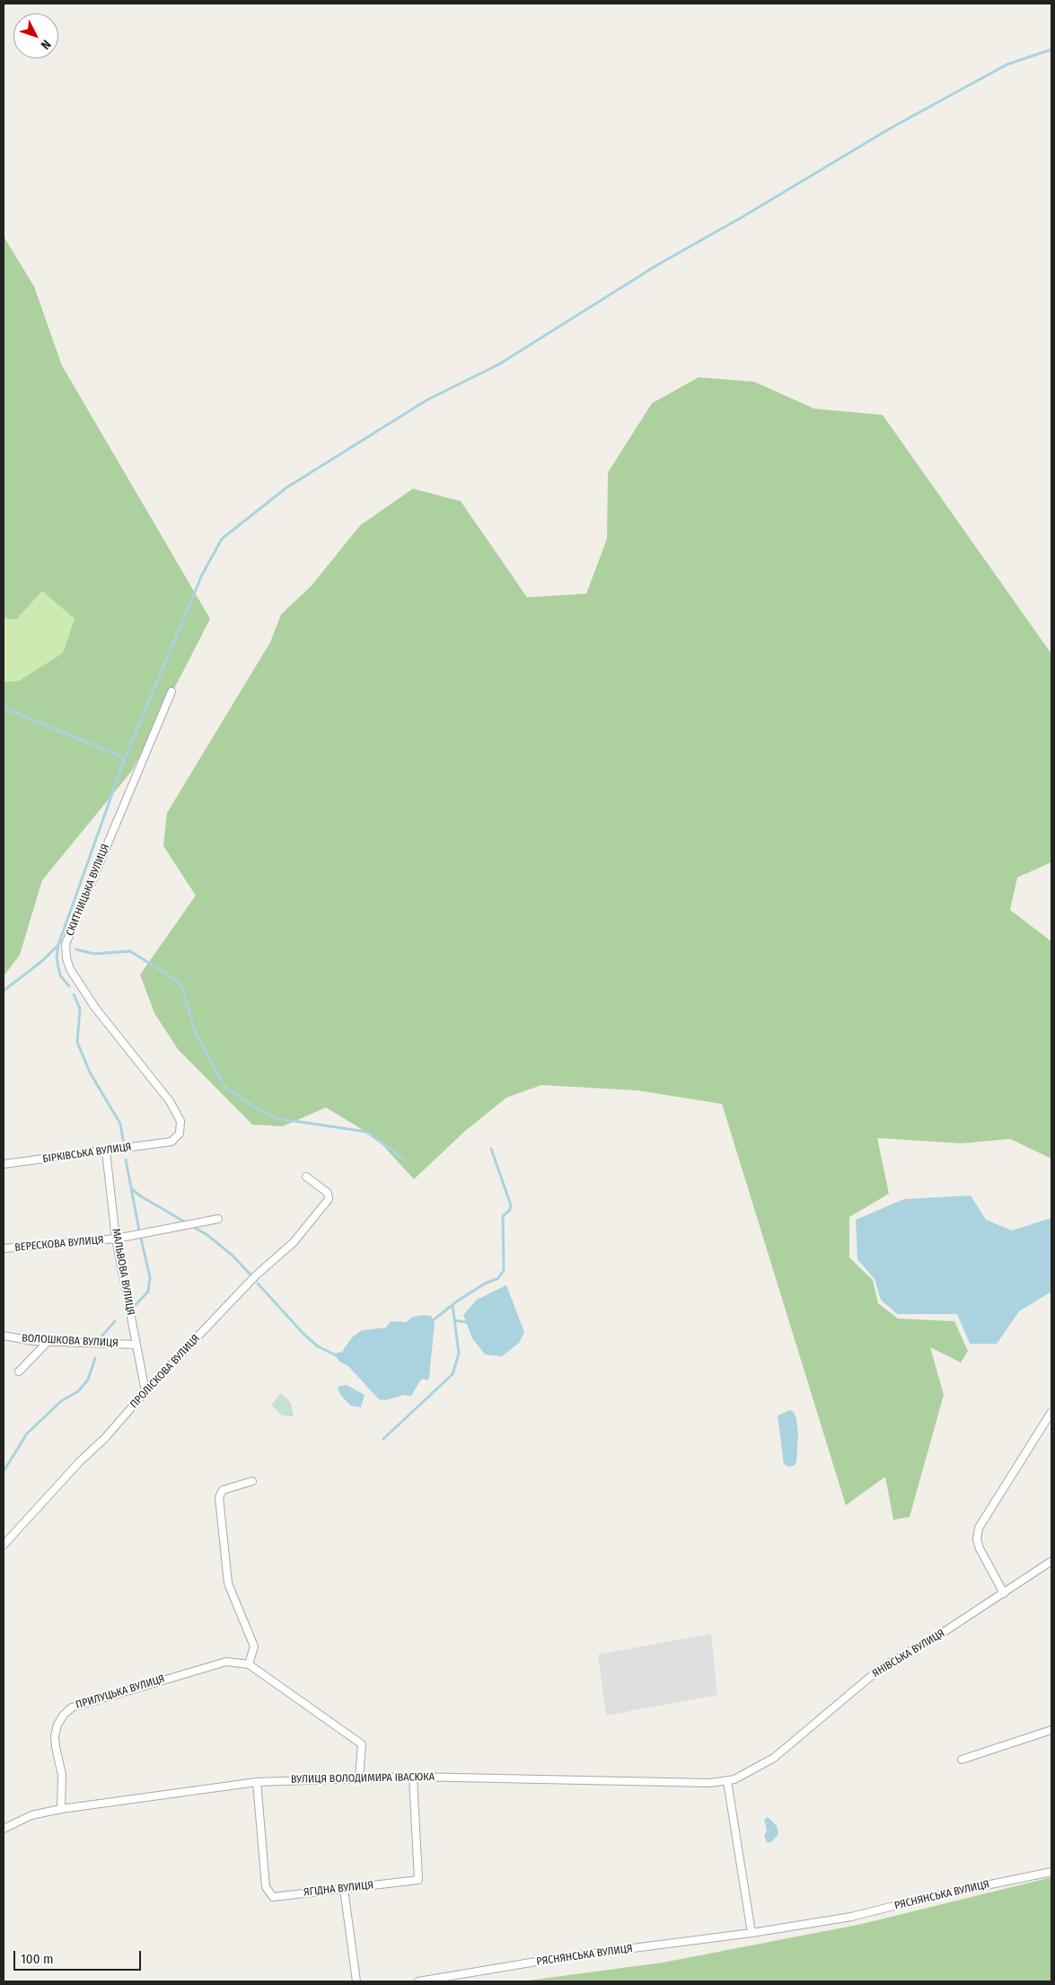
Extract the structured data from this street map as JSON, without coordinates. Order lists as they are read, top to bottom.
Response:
{
  "streets": {
    "street": [
      "СКИТНИЦЬКА ВУЛИЦЯ",
      "БІРКІВСЬКА ВУЛИЦЯ",
      "ВЕРЕСКОВА ВУЛИЦЯ",
      "МАЛЬВОВА ВУЛИЦЯ",
      "ВОЛОШКОВА ВУЛИЦЯ",
      "ПРОЛІСКОВА ВУЛИЦЯ",
      "ЯНІВСЬКА ВУЛИЦЯ",
      "ПРИЛУЦЬКА ВУЛИЦЯ",
      "ВУЛИЦЯ ВОЛОДИМИРА ІВАСЮКА",
      "ЯГІДНА ВУЛИЦЯ",
      "РЯСНЯНСЬКА ВУЛИЦЯ"
    ]
  },
  "crossings": [
    ["СКИТНИЦЬКА ВУЛИЦЯ", "БІРКІВСЬКА ВУЛИЦЯ"],
    ["БІРКІВСЬКА ВУЛИЦЯ", "МАЛЬВОВА ВУЛИЦЯ"],
    ["ВЕРЕСКОВА ВУЛИЦЯ", "МАЛЬВОВА ВУЛИЦЯ"],
    ["МАЛЬВОВА ВУЛИЦЯ", "ВОЛОШКОВА ВУЛИЦЯ"],
    ["МАЛЬВОВА ВУЛИЦЯ", "ПРОЛІСКОВА ВУЛИЦЯ"],
    ["ЯНІВСЬКА ВУЛИЦЯ", "ВУЛИЦЯ ВОЛОДИМИРА ІВАСЮКА"],
    ["ПРИЛУЦЬКА ВУЛИЦЯ", "ВУЛИЦЯ ВОЛОДИМИРА ІВАСЮКА"],
    ["ВУЛИЦЯ ВОЛОДИМИРА ІВАСЮКА", "ЯГІДНА ВУЛИЦЯ"]
  ],
  "scale_bar": "100 m",
  "north": "bottom right"
}
